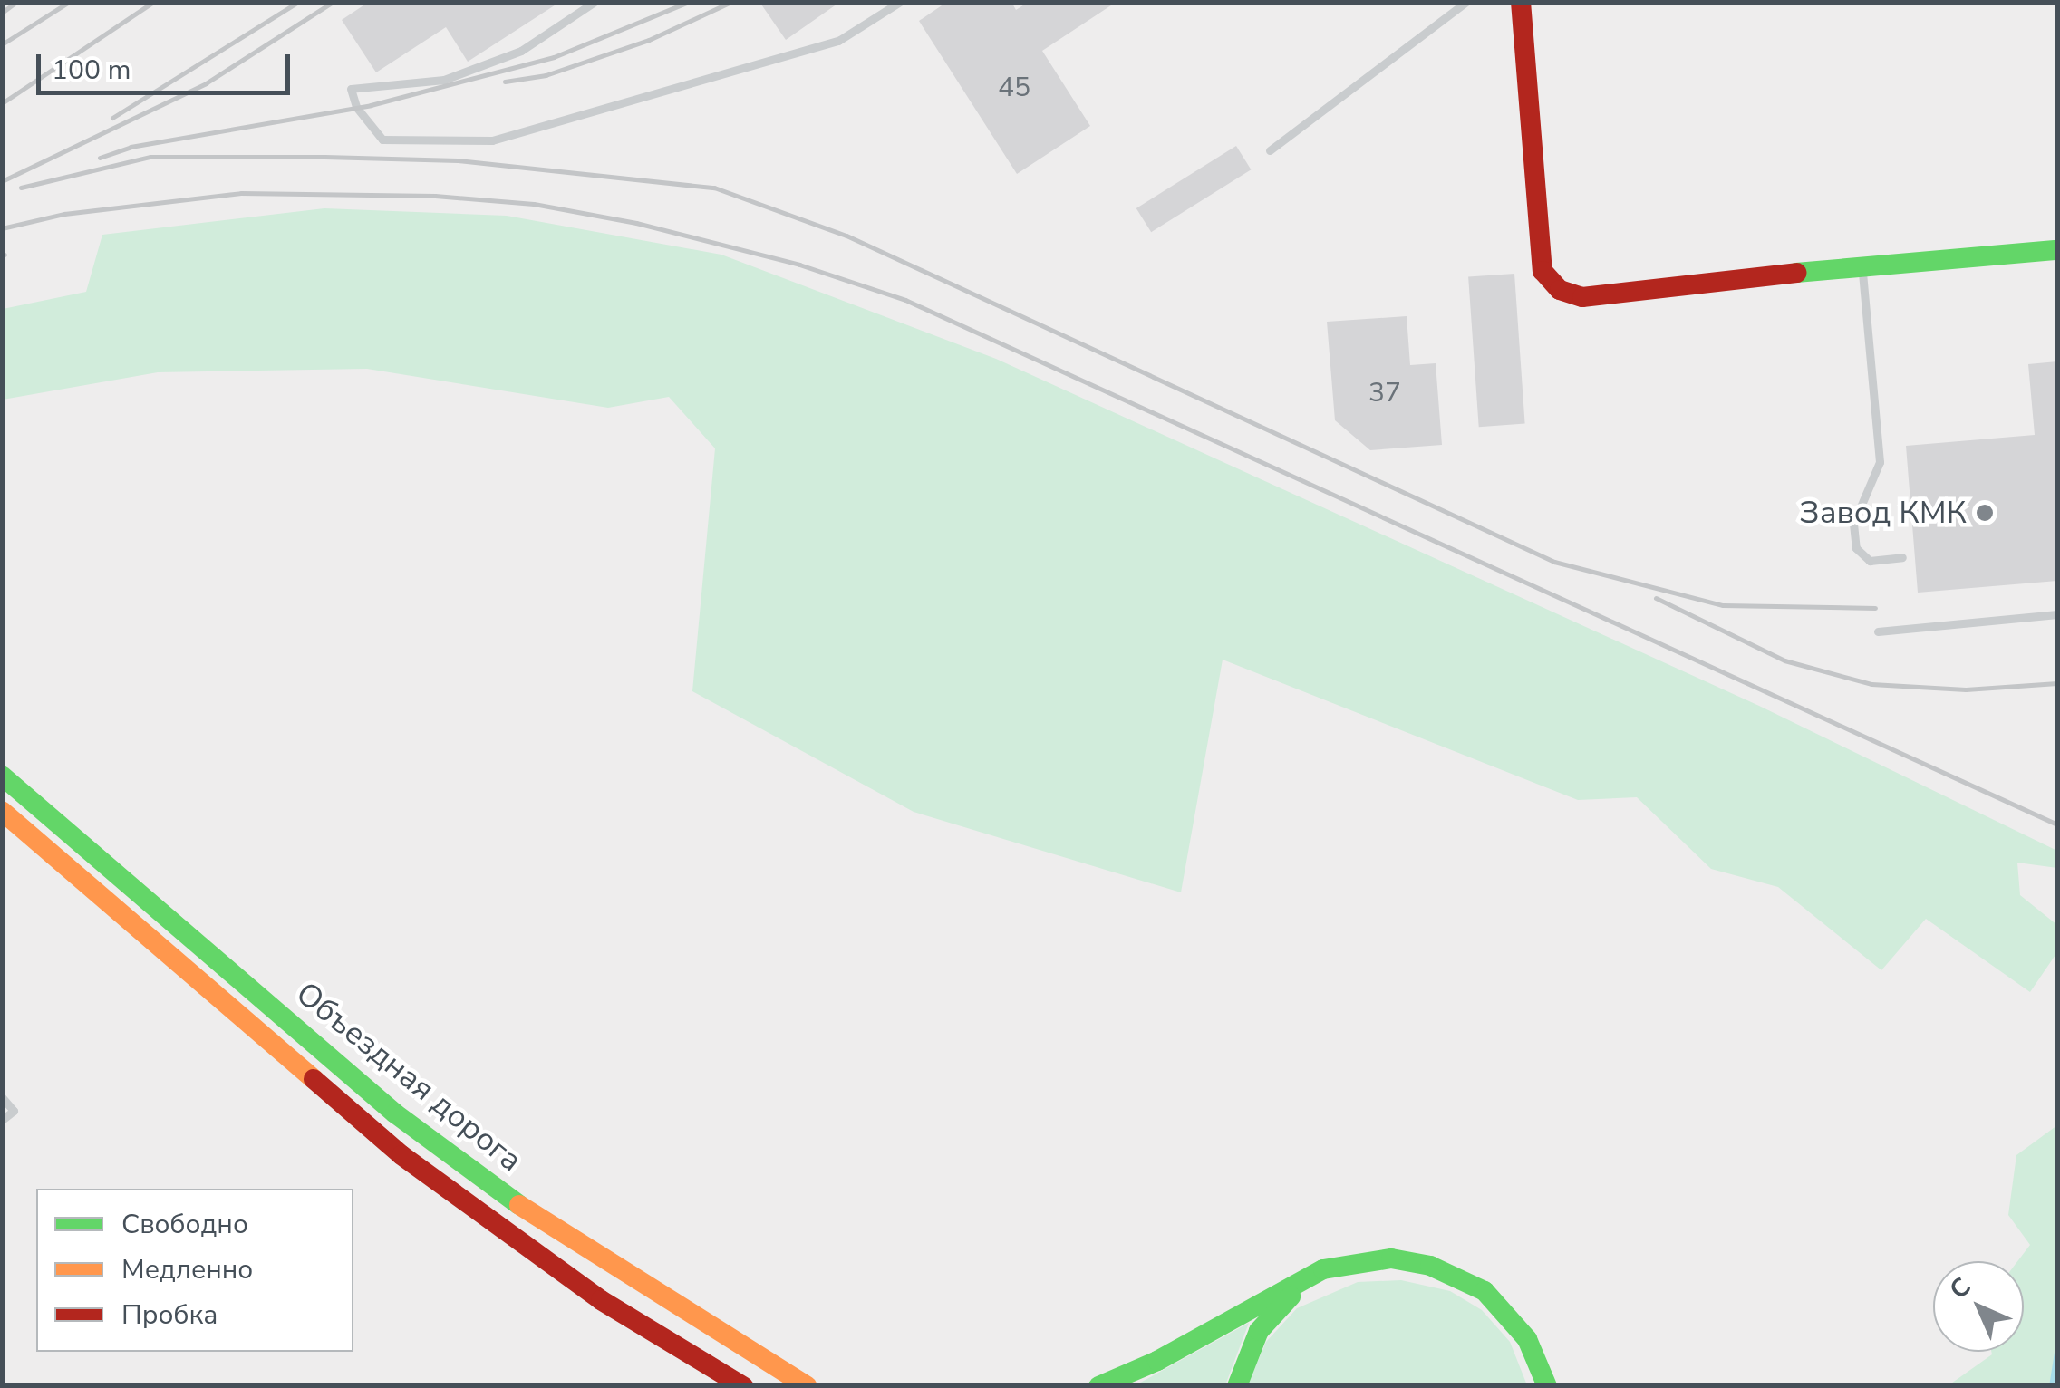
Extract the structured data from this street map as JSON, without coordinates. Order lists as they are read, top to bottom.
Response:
{
  "streets": {
    "main road": ["Объездная дорога"]
  },
  "places": ["Завод КМК"],
  "house_numbers": ["45", "37"],
  "legend": ["Свободно", "Медленно", "Пробка"],
  "scale_bar": "100 m",
  "north": "top left"
}
